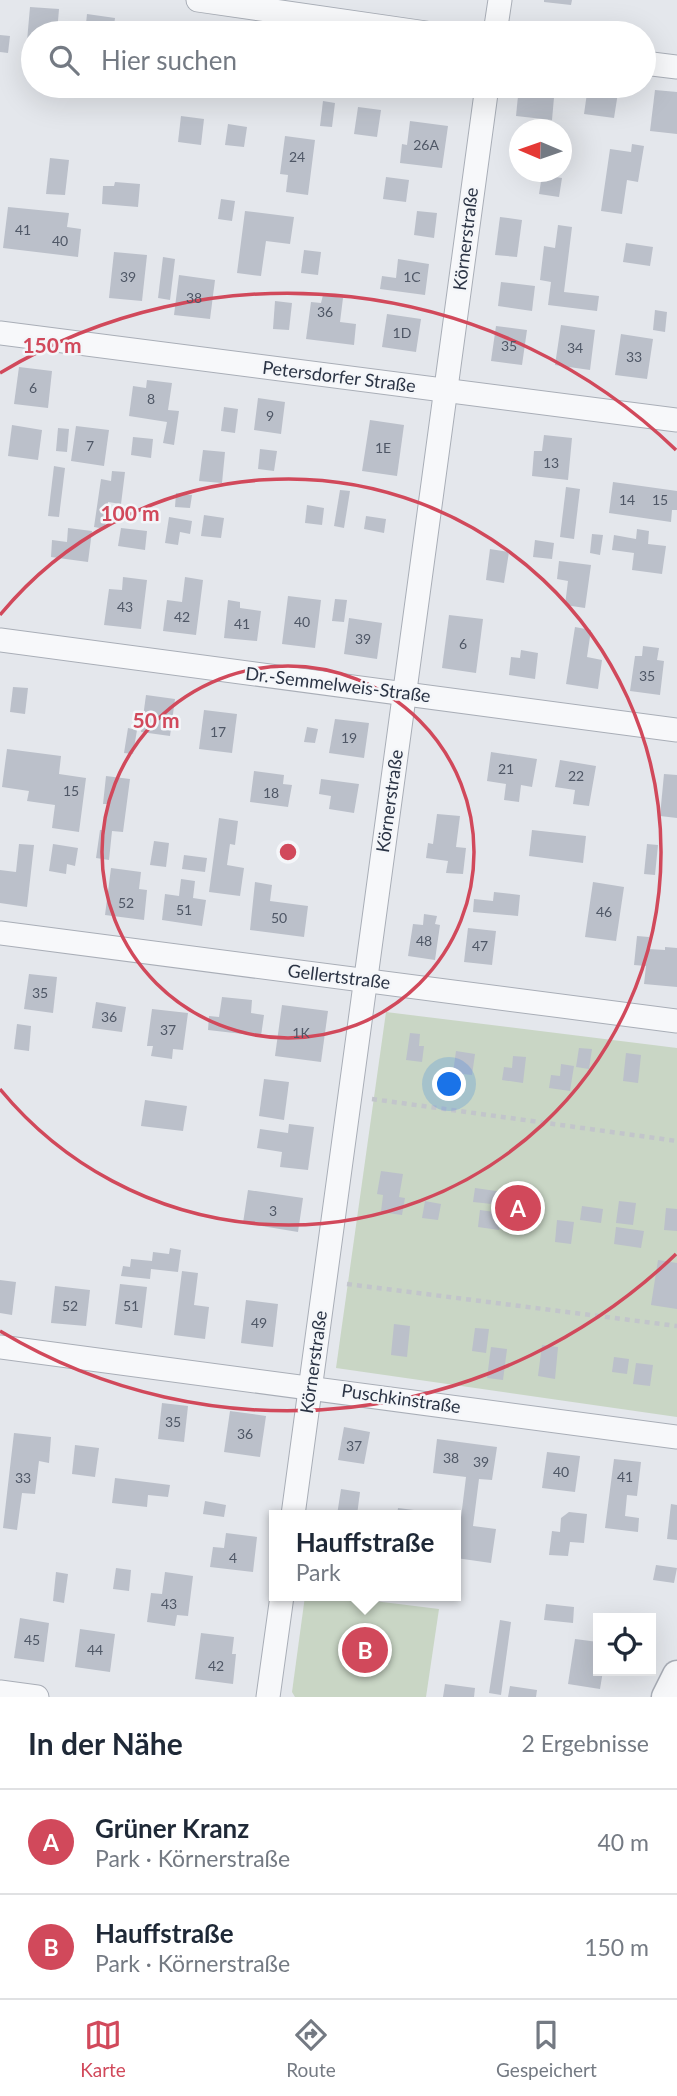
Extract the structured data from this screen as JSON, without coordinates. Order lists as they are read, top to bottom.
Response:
{
  "streets": {
    "street": [
      "Körnerstraße",
      "Petersdorfer Straße",
      "Dr.-Semmelweis-Straße",
      "Gellertstraße",
      "Puschkinstraße"
    ]
  },
  "crossings": [
    ["Körnerstraße", "Petersdorfer Straße"],
    ["Körnerstraße", "Dr.-Semmelweis-Straße"],
    ["Körnerstraße", "Gellertstraße"],
    ["Körnerstraße", "Puschkinstraße"]
  ],
  "house_numbers": [
    "26A",
    "24",
    "41",
    "40",
    "39",
    "1C",
    "38",
    "36",
    "1D",
    "35",
    "34",
    "33",
    "6",
    "8",
    "9",
    "7",
    "1E",
    "13",
    "14",
    "15",
    "43",
    "42",
    "40",
    "41",
    "39",
    "6",
    "35",
    "17",
    "19",
    "21",
    "22",
    "15",
    "18",
    "52",
    "51",
    "46",
    "50",
    "48",
    "47",
    "35",
    "36",
    "37",
    "1K",
    "3",
    "52",
    "51",
    "49",
    "35",
    "36",
    "37",
    "38",
    "39",
    "40",
    "41",
    "33",
    "4",
    "43",
    "45",
    "44",
    "42"
  ],
  "north": "left",
  "page": {
    "search": "Hier suchen",
    "pins": ["A", "B"],
    "popup": ["Hauffstraße", "Park"],
    "heading": ["In der Nähe", "2 Ergebnisse"],
    "list": [
      {
        "mark": "A",
        "name": "Grüner Kranz",
        "note": "Park · Körnerstraße",
        "value": "40 m"
      },
      {
        "mark": "B",
        "name": "Hauffstraße",
        "note": "Park · Körnerstraße",
        "value": "150 m"
      }
    ],
    "nav": ["Karte", "Route", "Gespeichert"]
  },
  "rings": ["150 m", "100 m", "50 m"]
}
